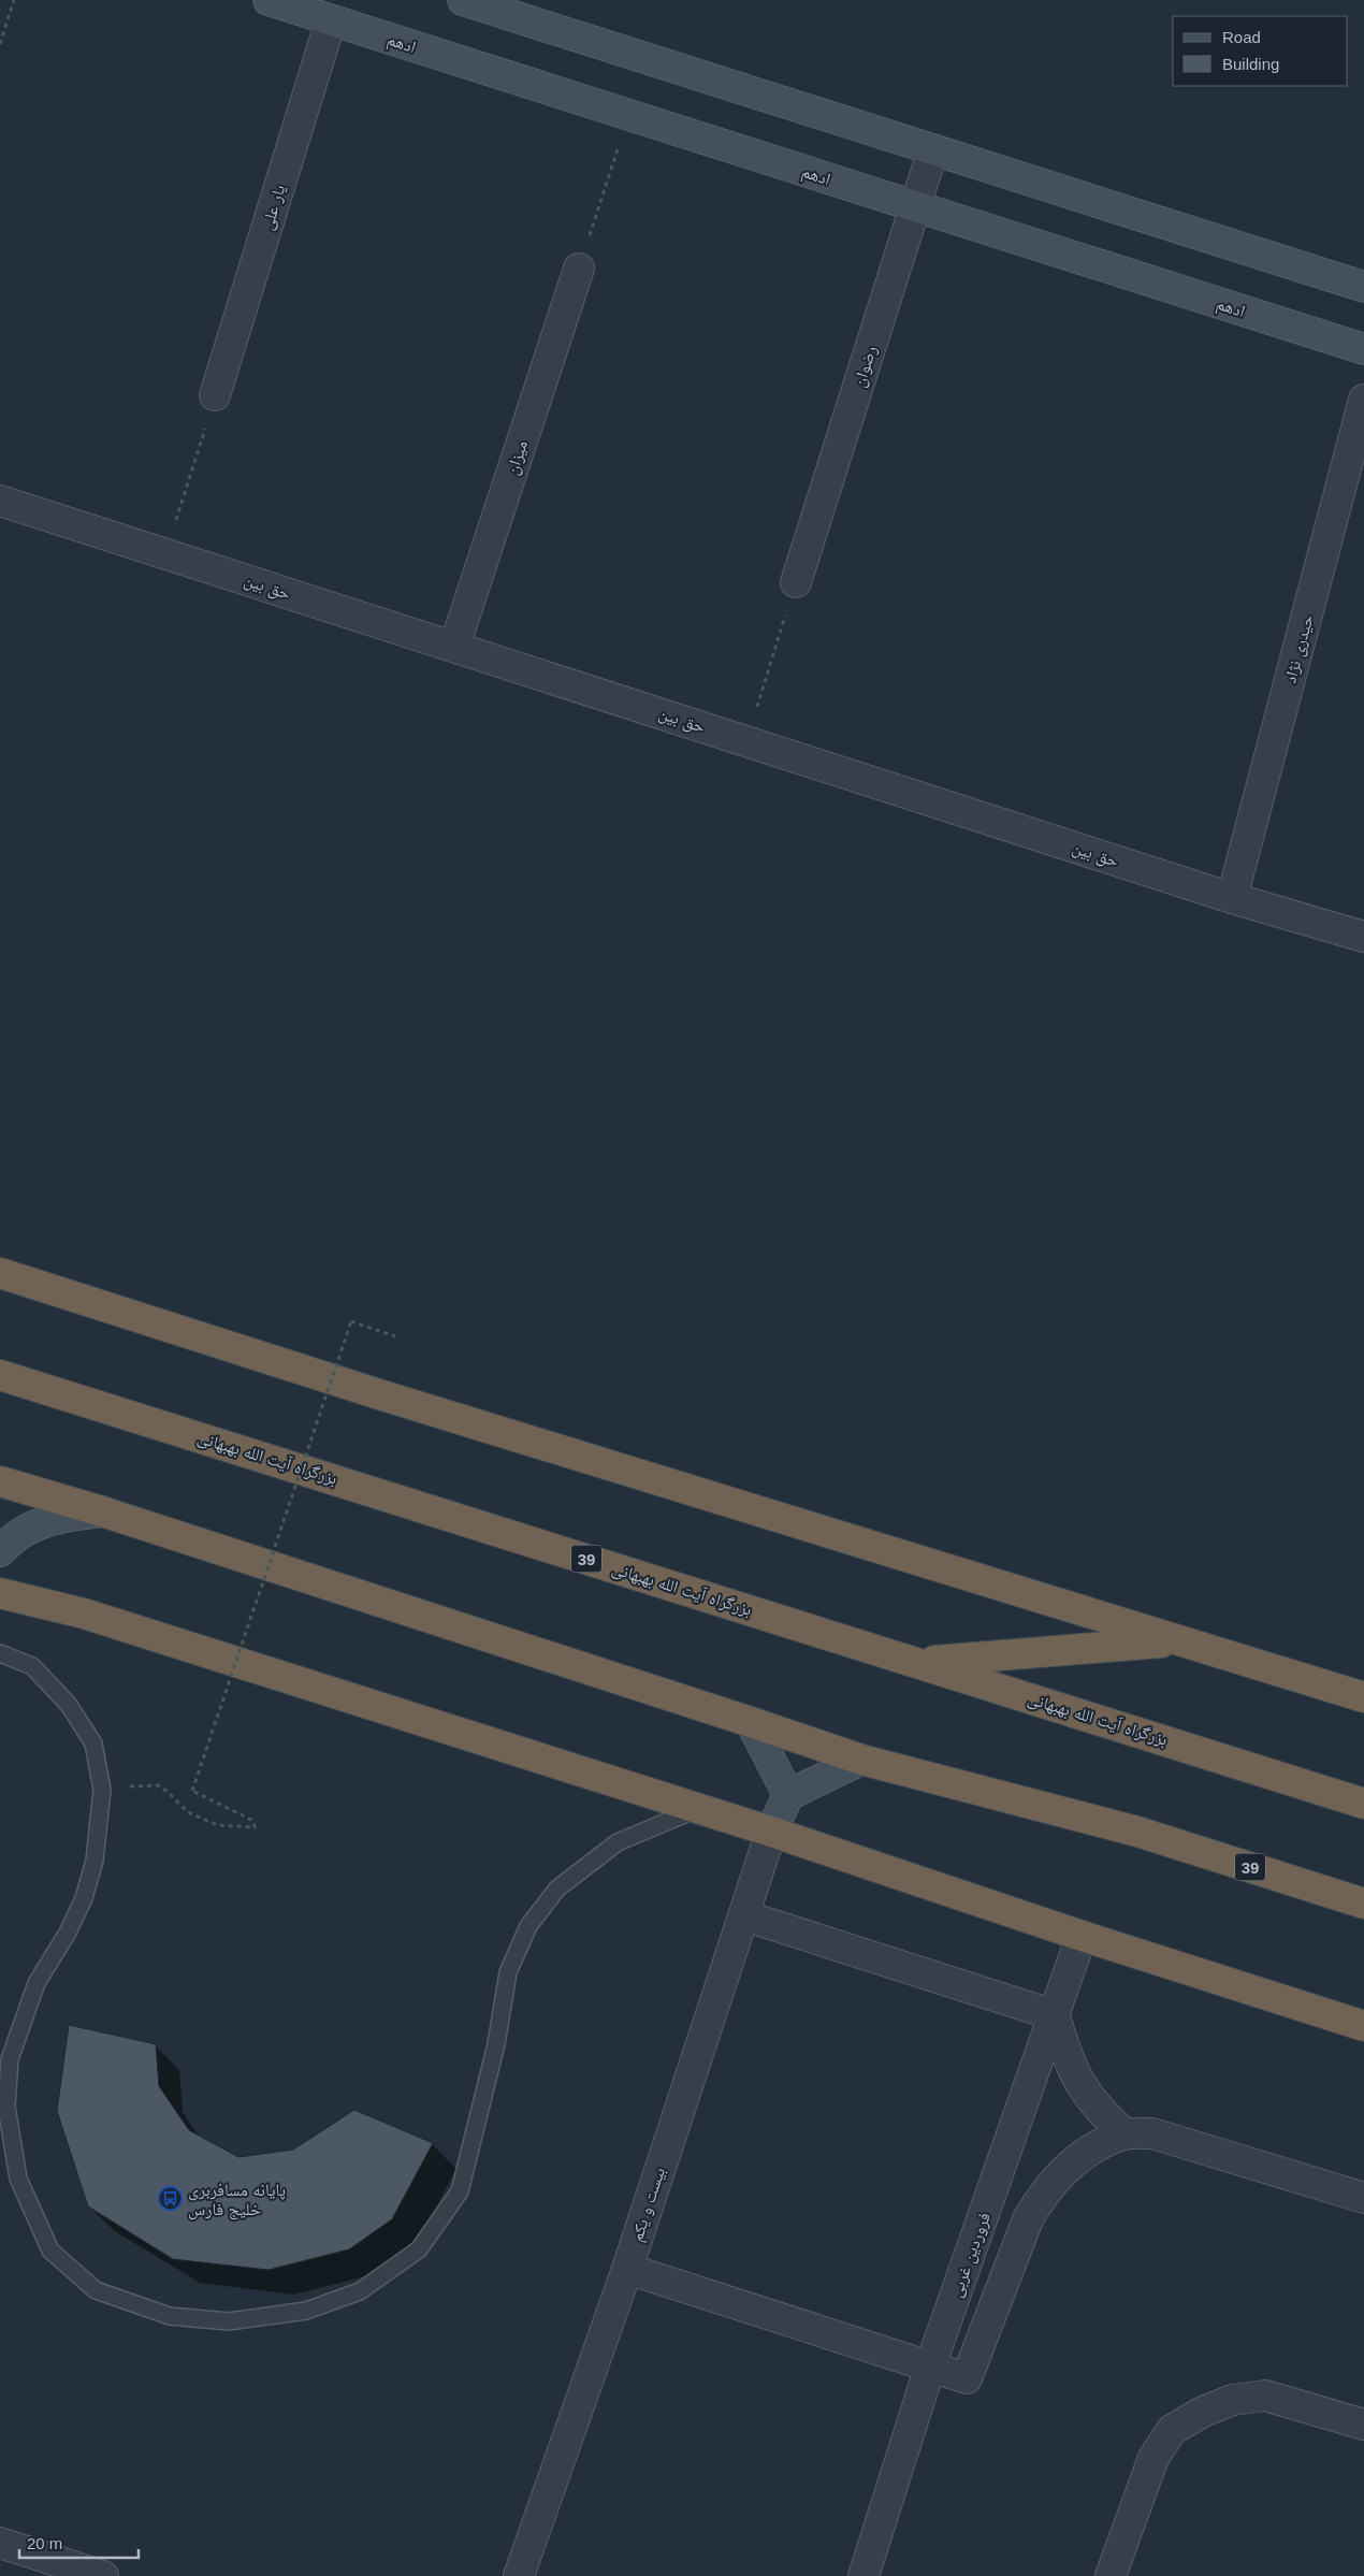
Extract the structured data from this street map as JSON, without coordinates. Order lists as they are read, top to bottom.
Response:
{
  "streets": {
    "highway": ["بزرگراه آیت الله بهبهانی", "39"],
    "street": [
      "ادهم",
      "یار علی",
      "رضوان",
      "میزان",
      "حق بین",
      "حیدری نژاد",
      "بیست و یکم",
      "فروردین غربی"
    ]
  },
  "crossings": [
    ["ادهم", "یار علی"],
    ["ادهم", "رضوان"],
    ["میزان", "حق بین"],
    ["حق بین", "حیدری نژاد"]
  ],
  "places": {
    "bus stop": ["پایانه مسافربری خلیج فارس"]
  },
  "legend": ["Road", "Building"],
  "scale_bar": "20 m"
}
